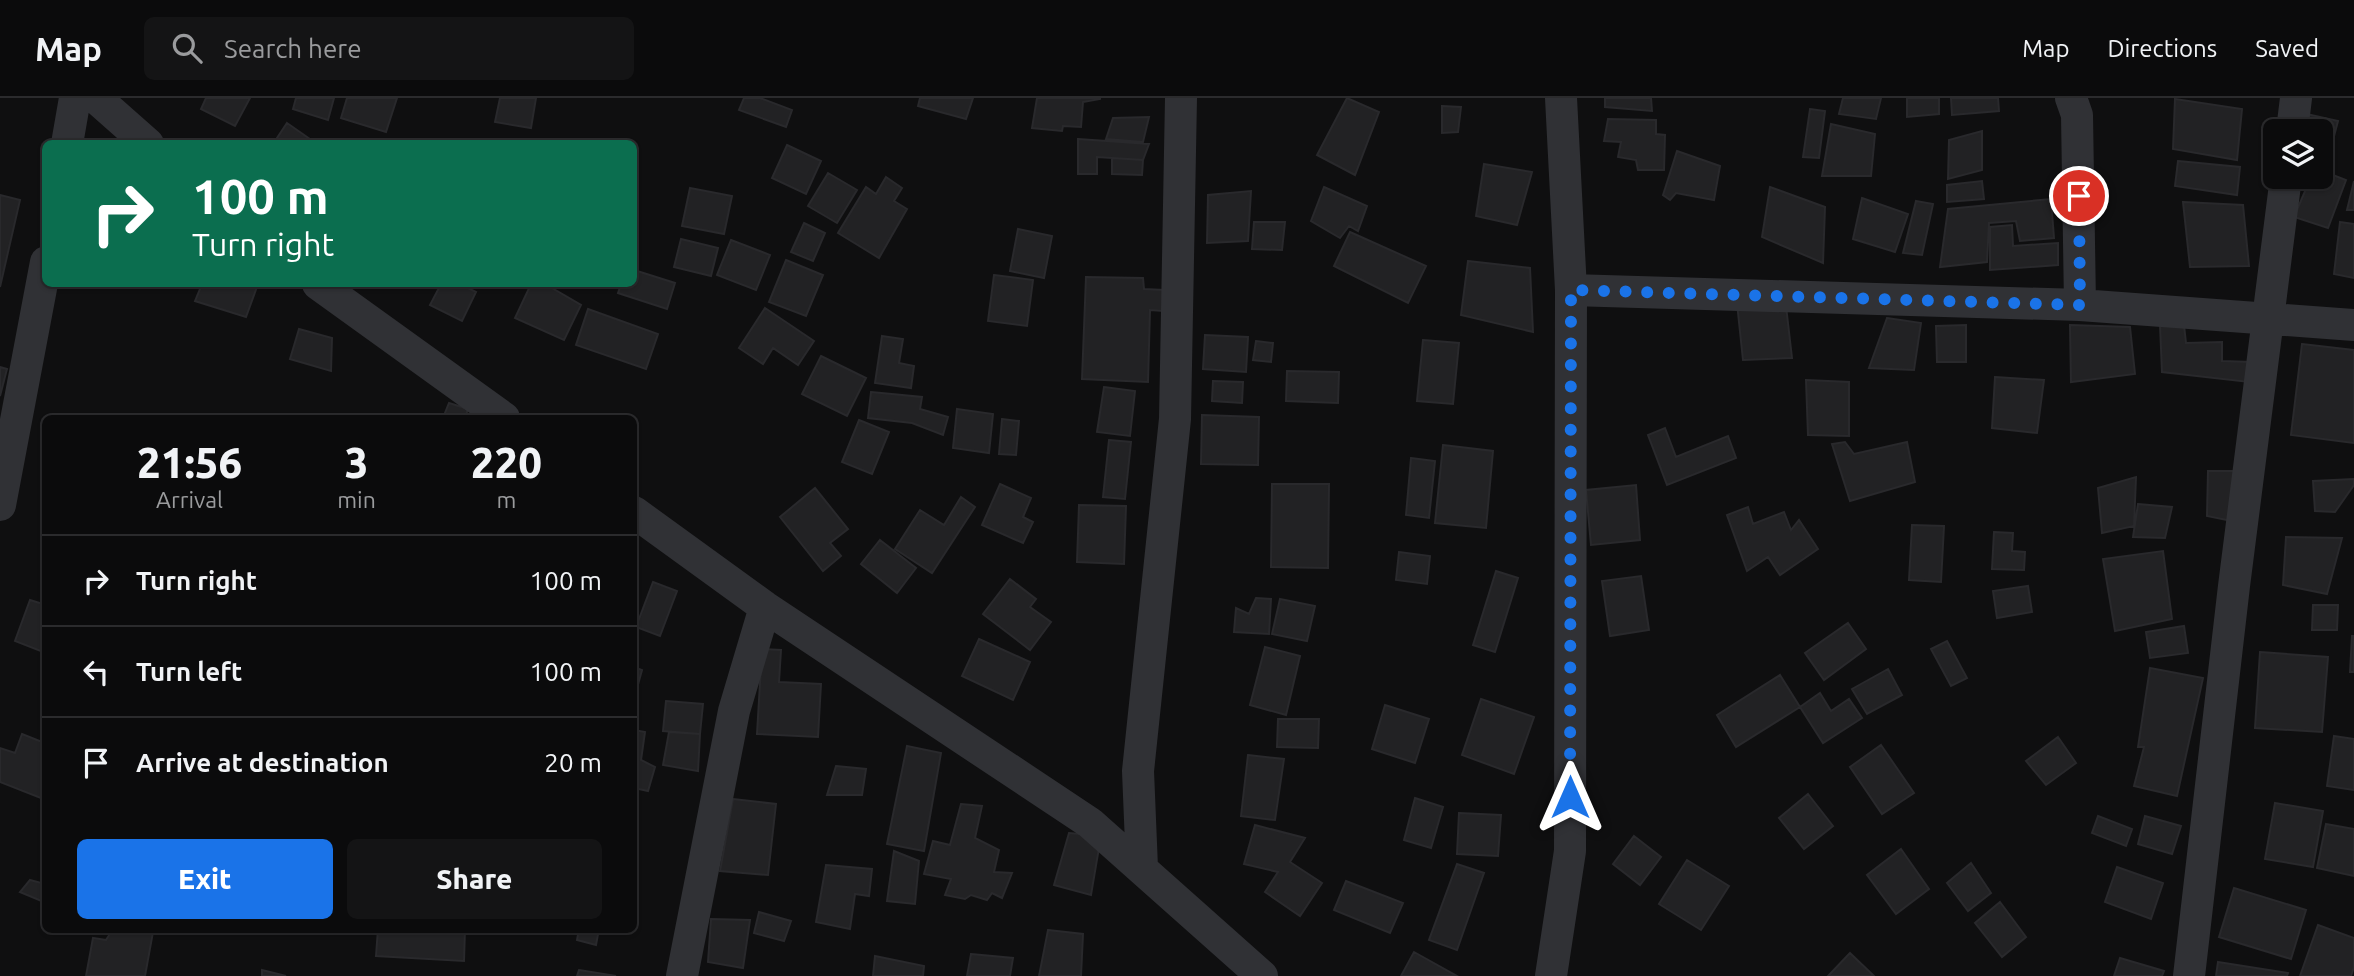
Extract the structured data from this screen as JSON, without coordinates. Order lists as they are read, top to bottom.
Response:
{
  "page": {
    "header": "Map",
    "search": "Search here",
    "nav": ["Map", "Directions", "Saved"],
    "turn": ["100 m", "Turn right"],
    "eta": [
      "21:56",
      "Arrival",
      "3",
      "min",
      "220",
      "m"
    ],
    "list": [
      {
        "name": "Turn right",
        "value": "100 m"
      },
      {
        "name": "Turn left",
        "value": "100 m"
      },
      {
        "name": "Arrive at destination",
        "value": "20 m"
      }
    ],
    "buttons": ["Exit", "Share"]
  }
}
